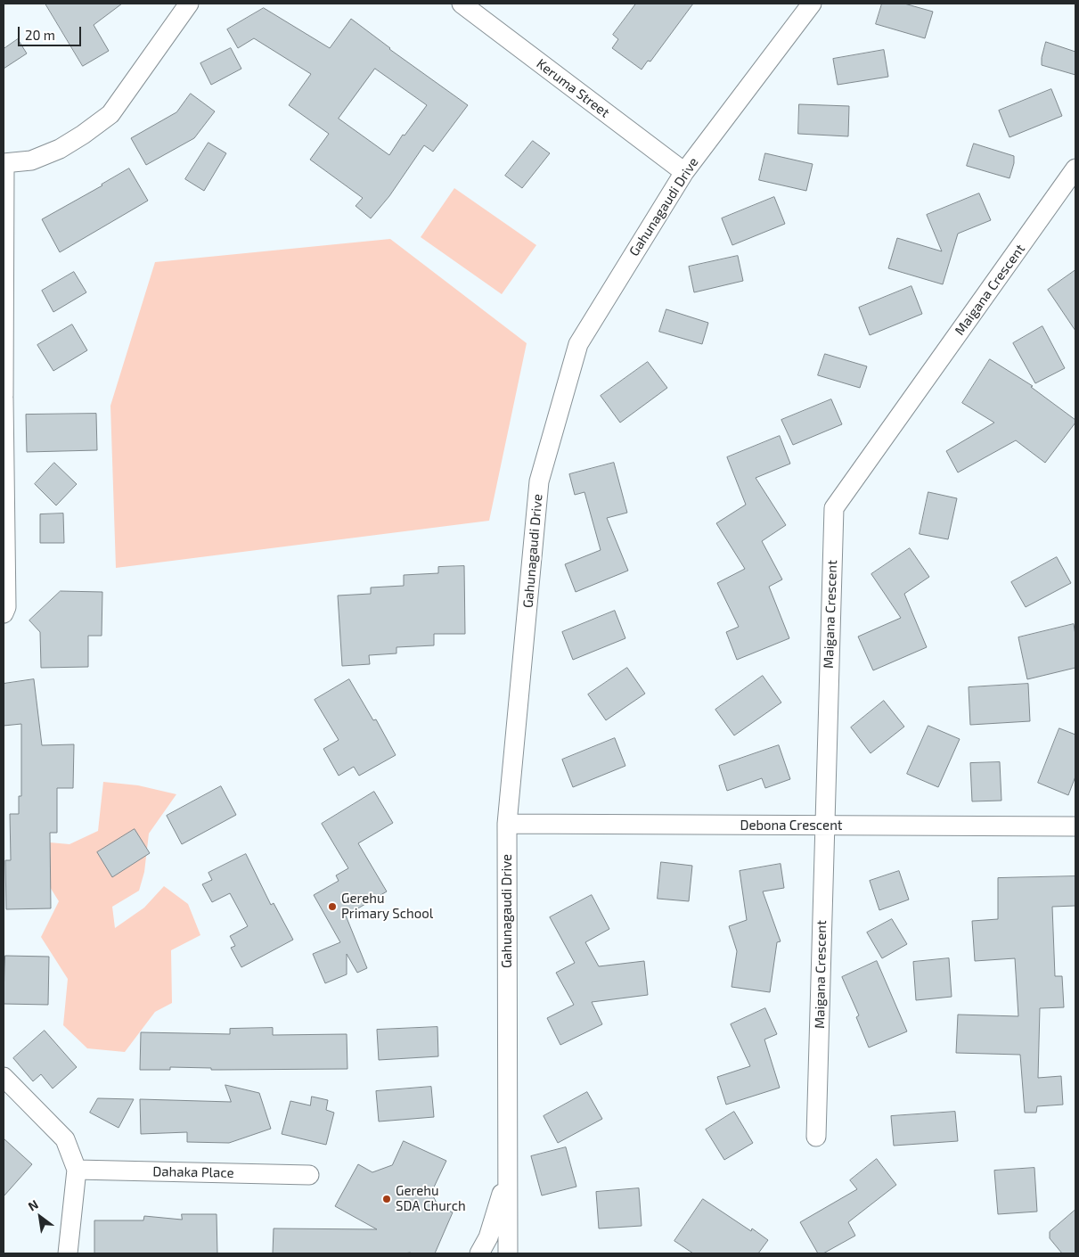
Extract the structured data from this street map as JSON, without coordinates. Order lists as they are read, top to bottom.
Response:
{
  "streets": {
    "street": [
      "Keruma Street",
      "Gahunagaudi Drive",
      "Maigana Crescent",
      "Debona Crescent",
      "Dahaka Place"
    ]
  },
  "crossings": [
    ["Keruma Street", "Gahunagaudi Drive"],
    ["Gahunagaudi Drive", "Debona Crescent"],
    ["Maigana Crescent", "Debona Crescent"]
  ],
  "places": ["Gerehu Primary School", "Gerehu SDA Church"],
  "scale_bar": "20 m",
  "north": "top left"
}
